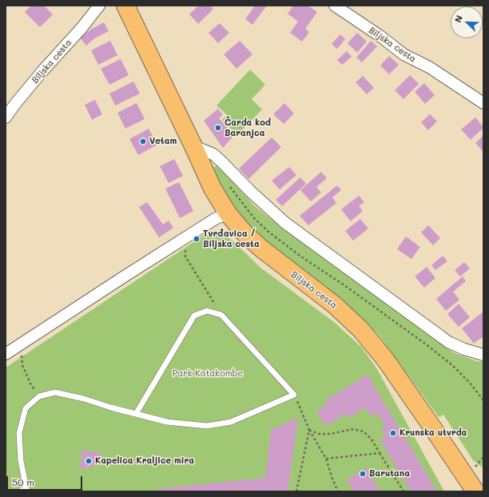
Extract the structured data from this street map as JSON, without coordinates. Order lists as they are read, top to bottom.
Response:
{
  "streets": {
    "main road": ["Biljska cesta"]
  },
  "parks": ["Park Katakombe"],
  "places": [
    "Čarda kod Baranjca",
    "Vetam",
    "Tvrđavica / Biljska cesta",
    "Krunska utvrda",
    "Kapelica Kraljice mira",
    "Barutana"
  ],
  "scale_bar": "50 m",
  "north": "top left"
}
